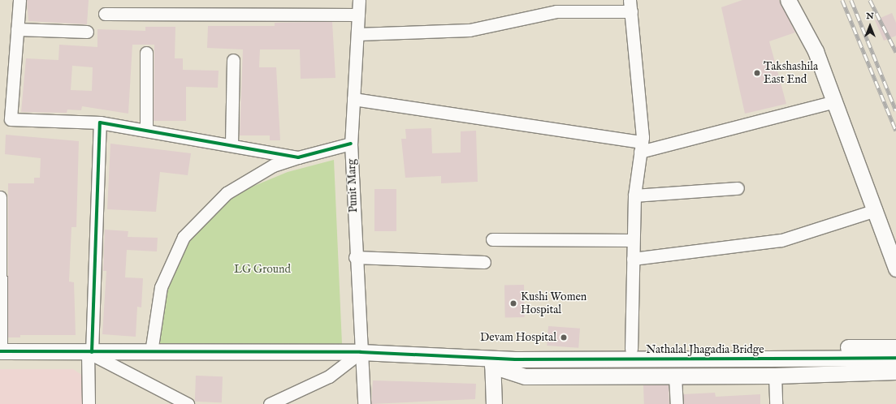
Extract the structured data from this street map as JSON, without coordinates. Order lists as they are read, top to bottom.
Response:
{
  "streets": {
    "street": ["Punit Marg", "Nathalal Jhagadia Bridge"]
  },
  "parks": ["LG Ground"],
  "places": ["Takshashila East End", "Kushi Women Hospital", "Devam Hospital"],
  "north": "top"
}
